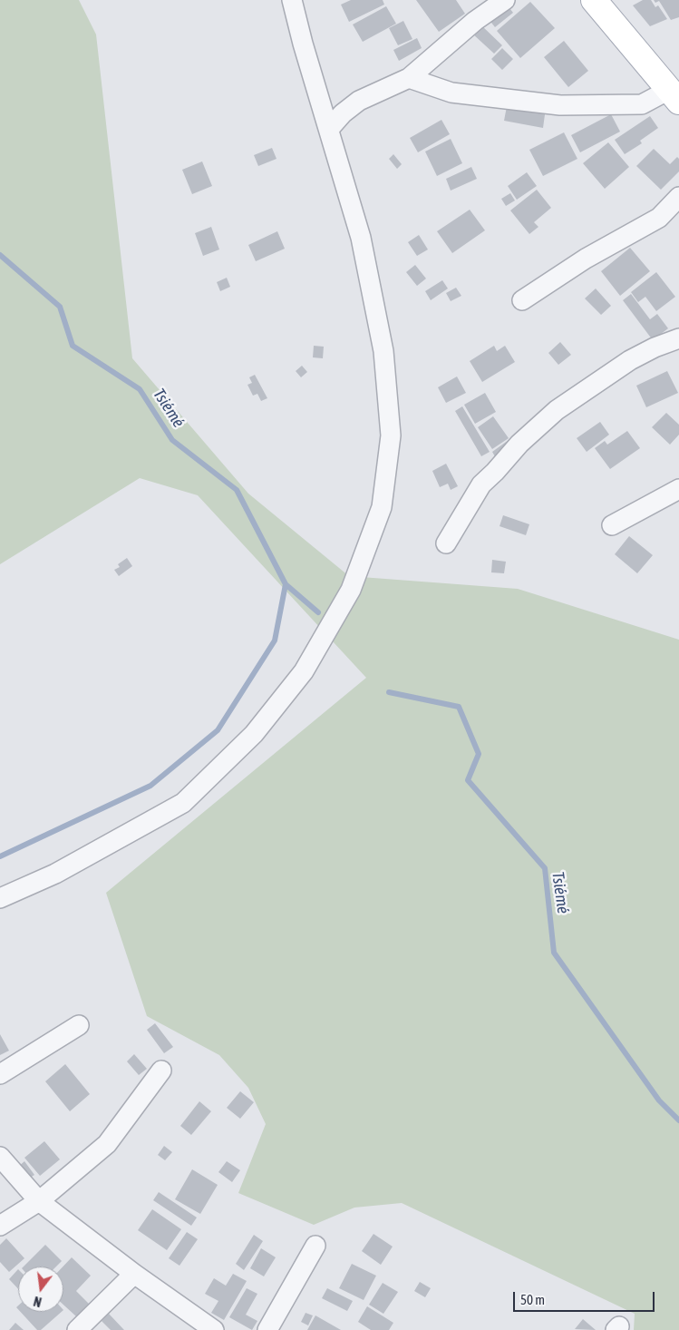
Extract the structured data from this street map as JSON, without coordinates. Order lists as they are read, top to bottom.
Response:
{
  "water": ["Tsiémé"],
  "scale_bar": "50 m",
  "north": "bottom"
}
